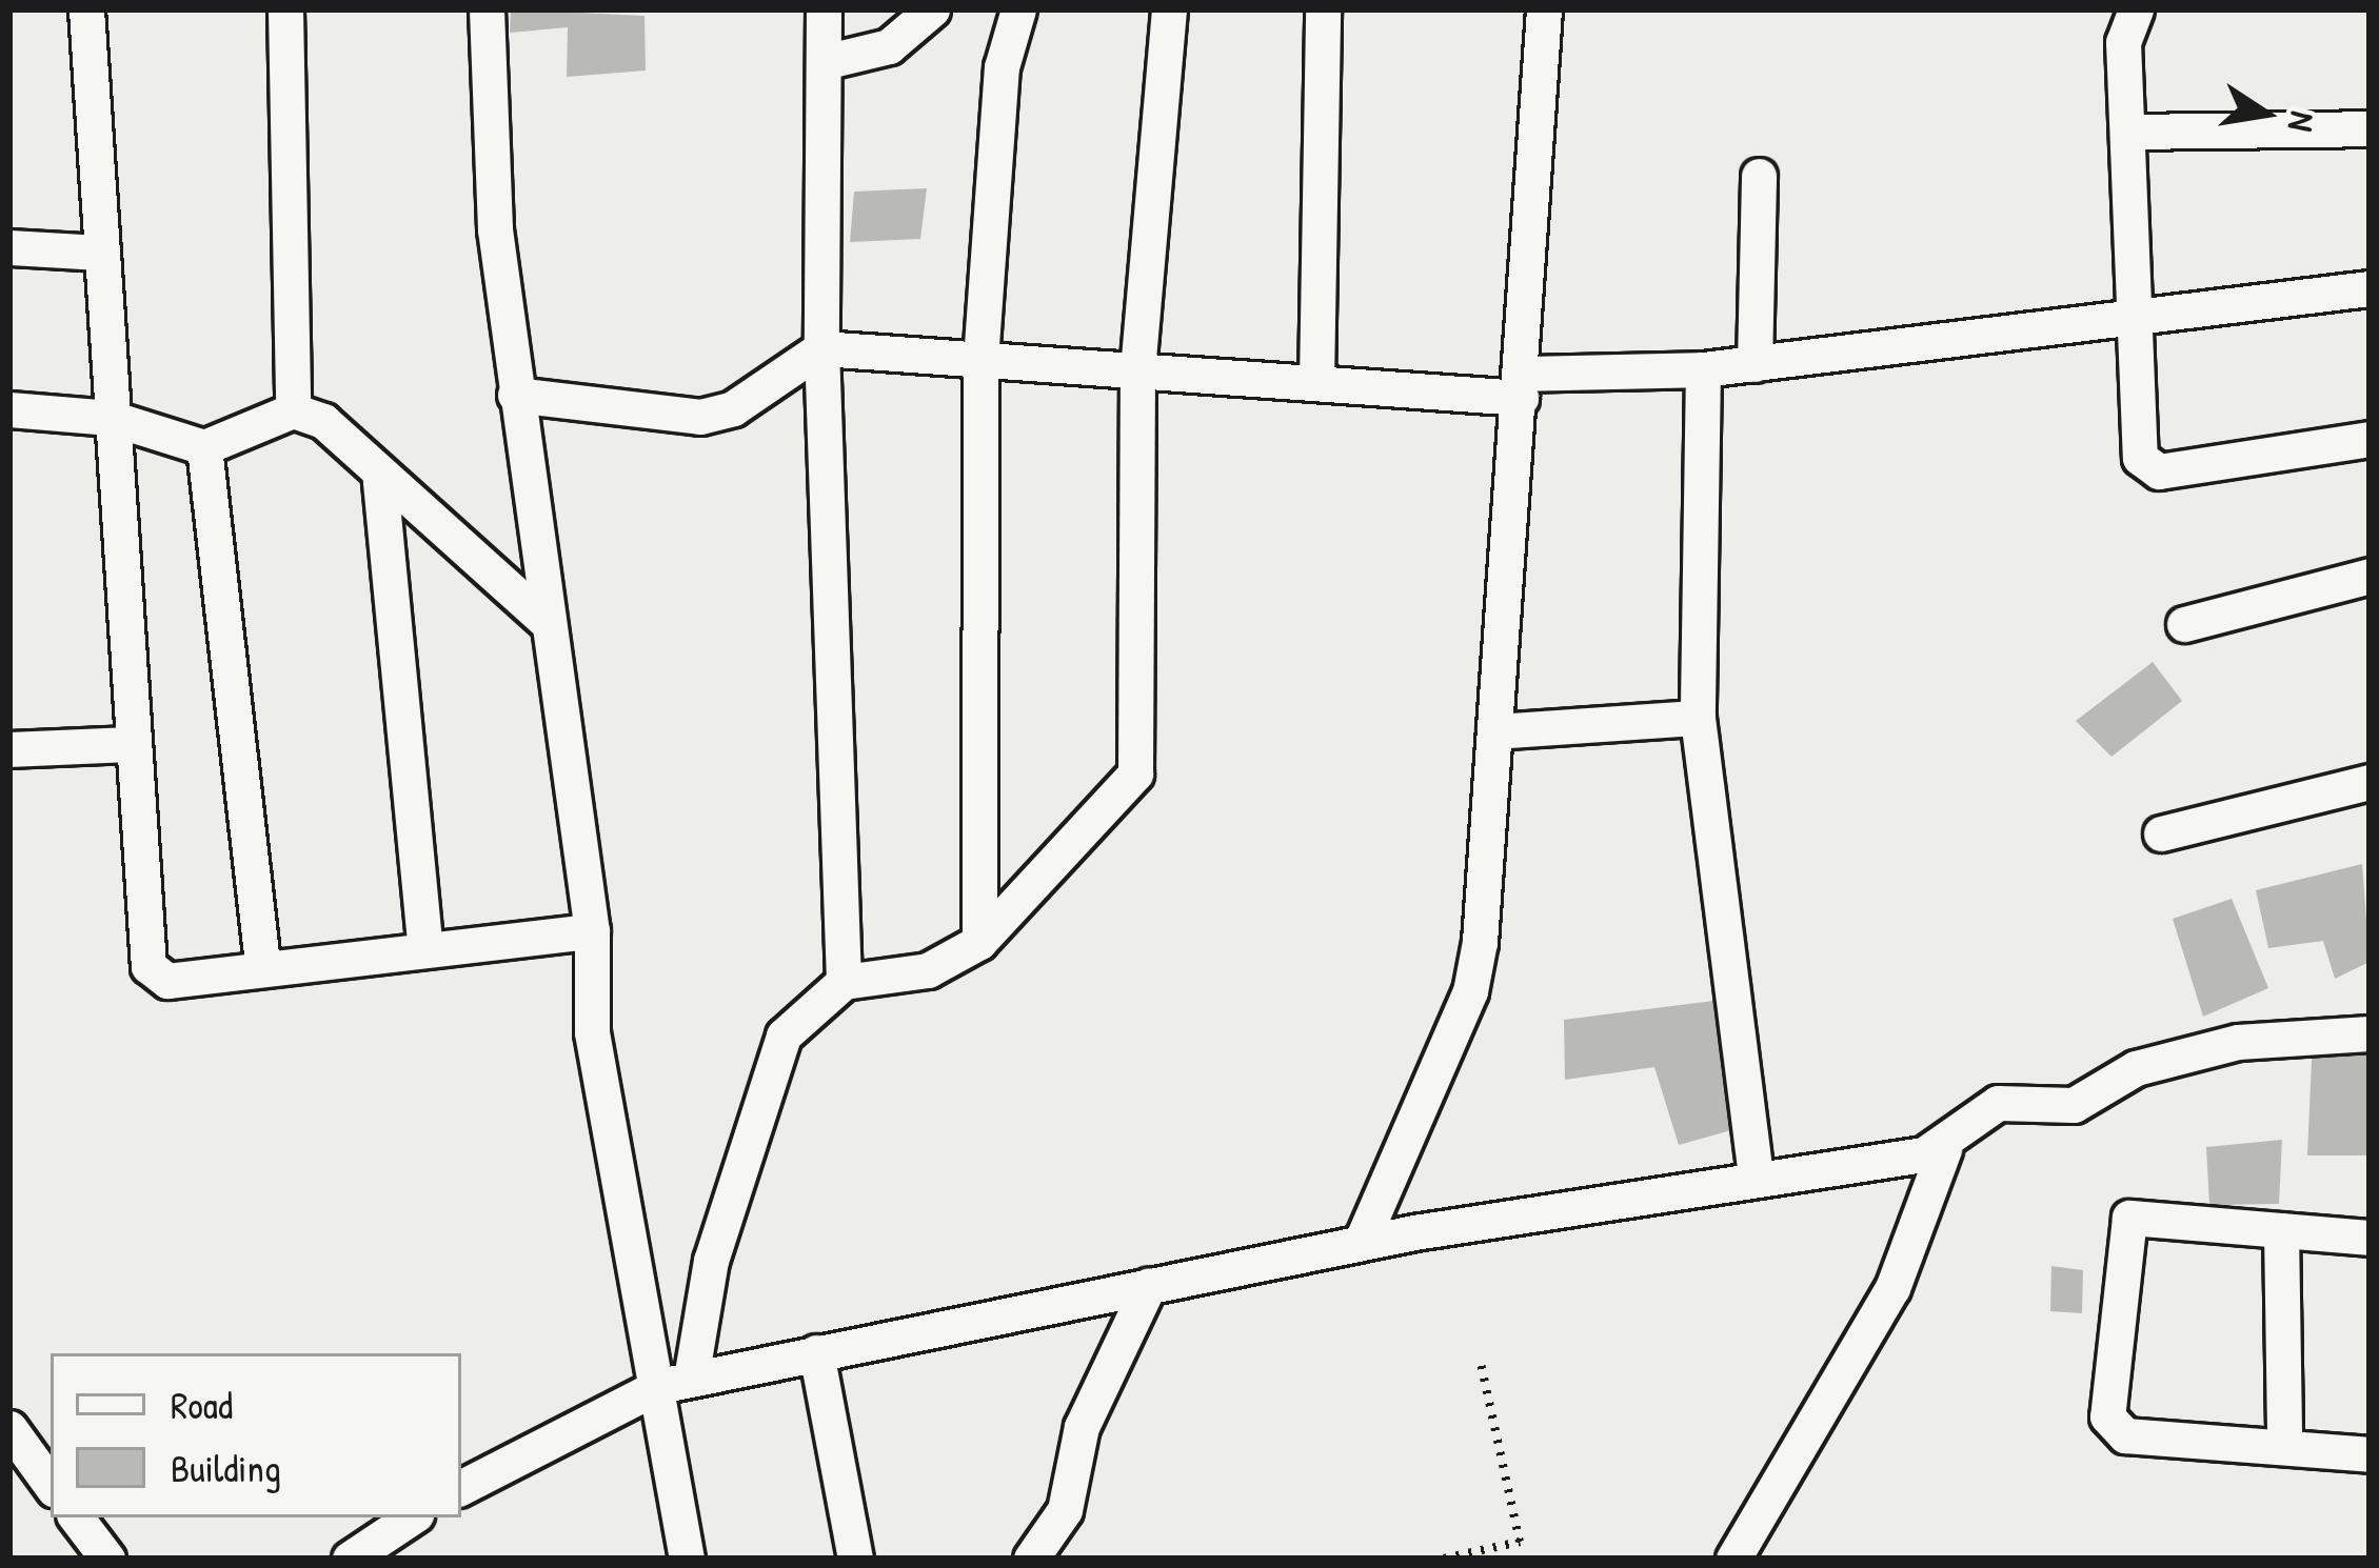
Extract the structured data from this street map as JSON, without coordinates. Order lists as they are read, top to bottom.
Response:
{
  "legend": ["Road", "Building"],
  "north": "right"
}
